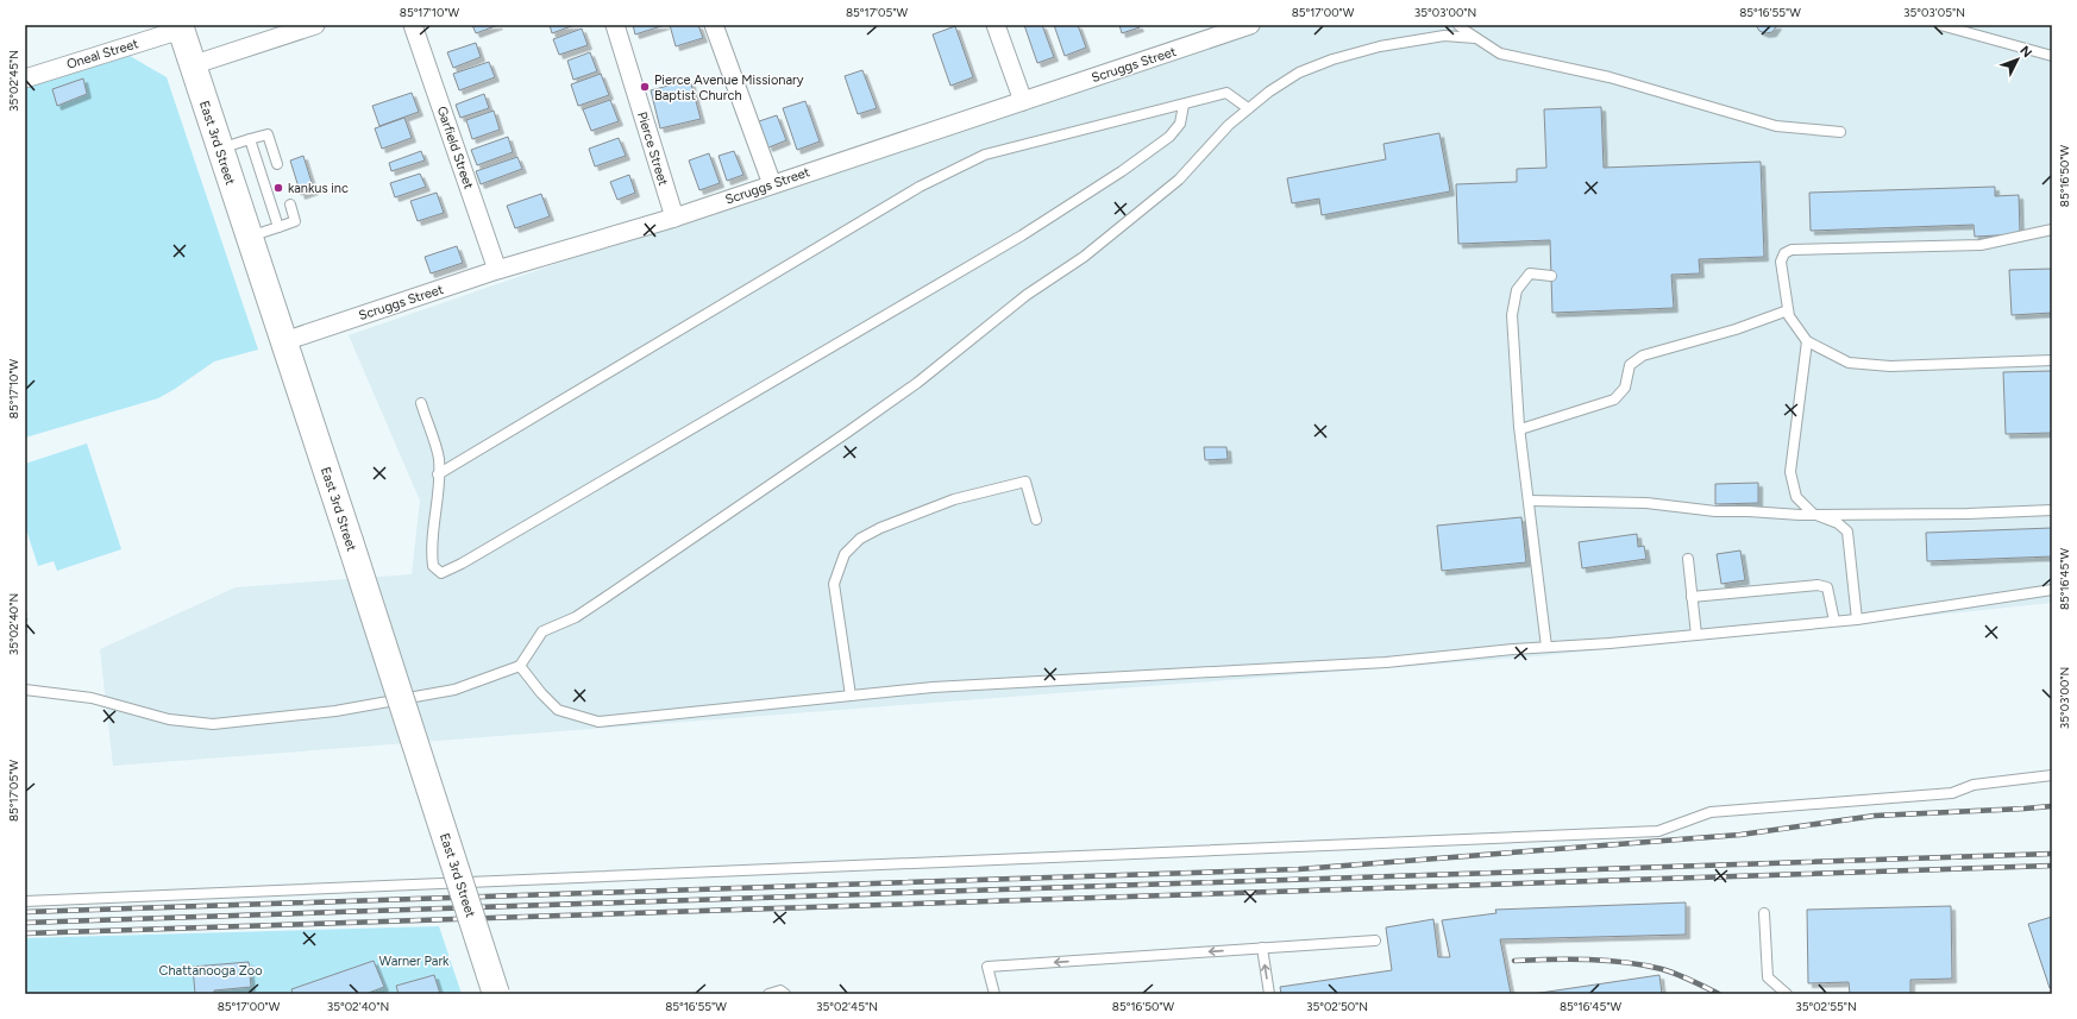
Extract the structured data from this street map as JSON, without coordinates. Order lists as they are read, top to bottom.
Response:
{
  "streets": {
    "main road": ["East 3rd Street"],
    "street": [
      "Oneal Street",
      "Scruggs Street",
      "Garfield Street",
      "Pierce Street"
    ]
  },
  "crossings": [
    ["Oneal Street", "East 3rd Street"],
    ["Scruggs Street", "East 3rd Street"],
    ["Scruggs Street", "Garfield Street"],
    ["Scruggs Street", "Pierce Street"]
  ],
  "parks": ["Warner Park", "Chattanooga Zoo"],
  "places": ["Pierce Avenue Missionary Baptist Church", "kankus inc"],
  "north": "top right",
  "coordinates": [
    "85°17'10\"W",
    "85°17'05\"W",
    "85°17'00\"W",
    "35°03'00\"N",
    "85°16'55\"W",
    "35°03'05\"N",
    "35°02'45\"N",
    "85°16'50\"W",
    "85°16'45\"W",
    "35°02'40\"N",
    "35°02'50\"N",
    "35°02'55\"N"
  ]
}
